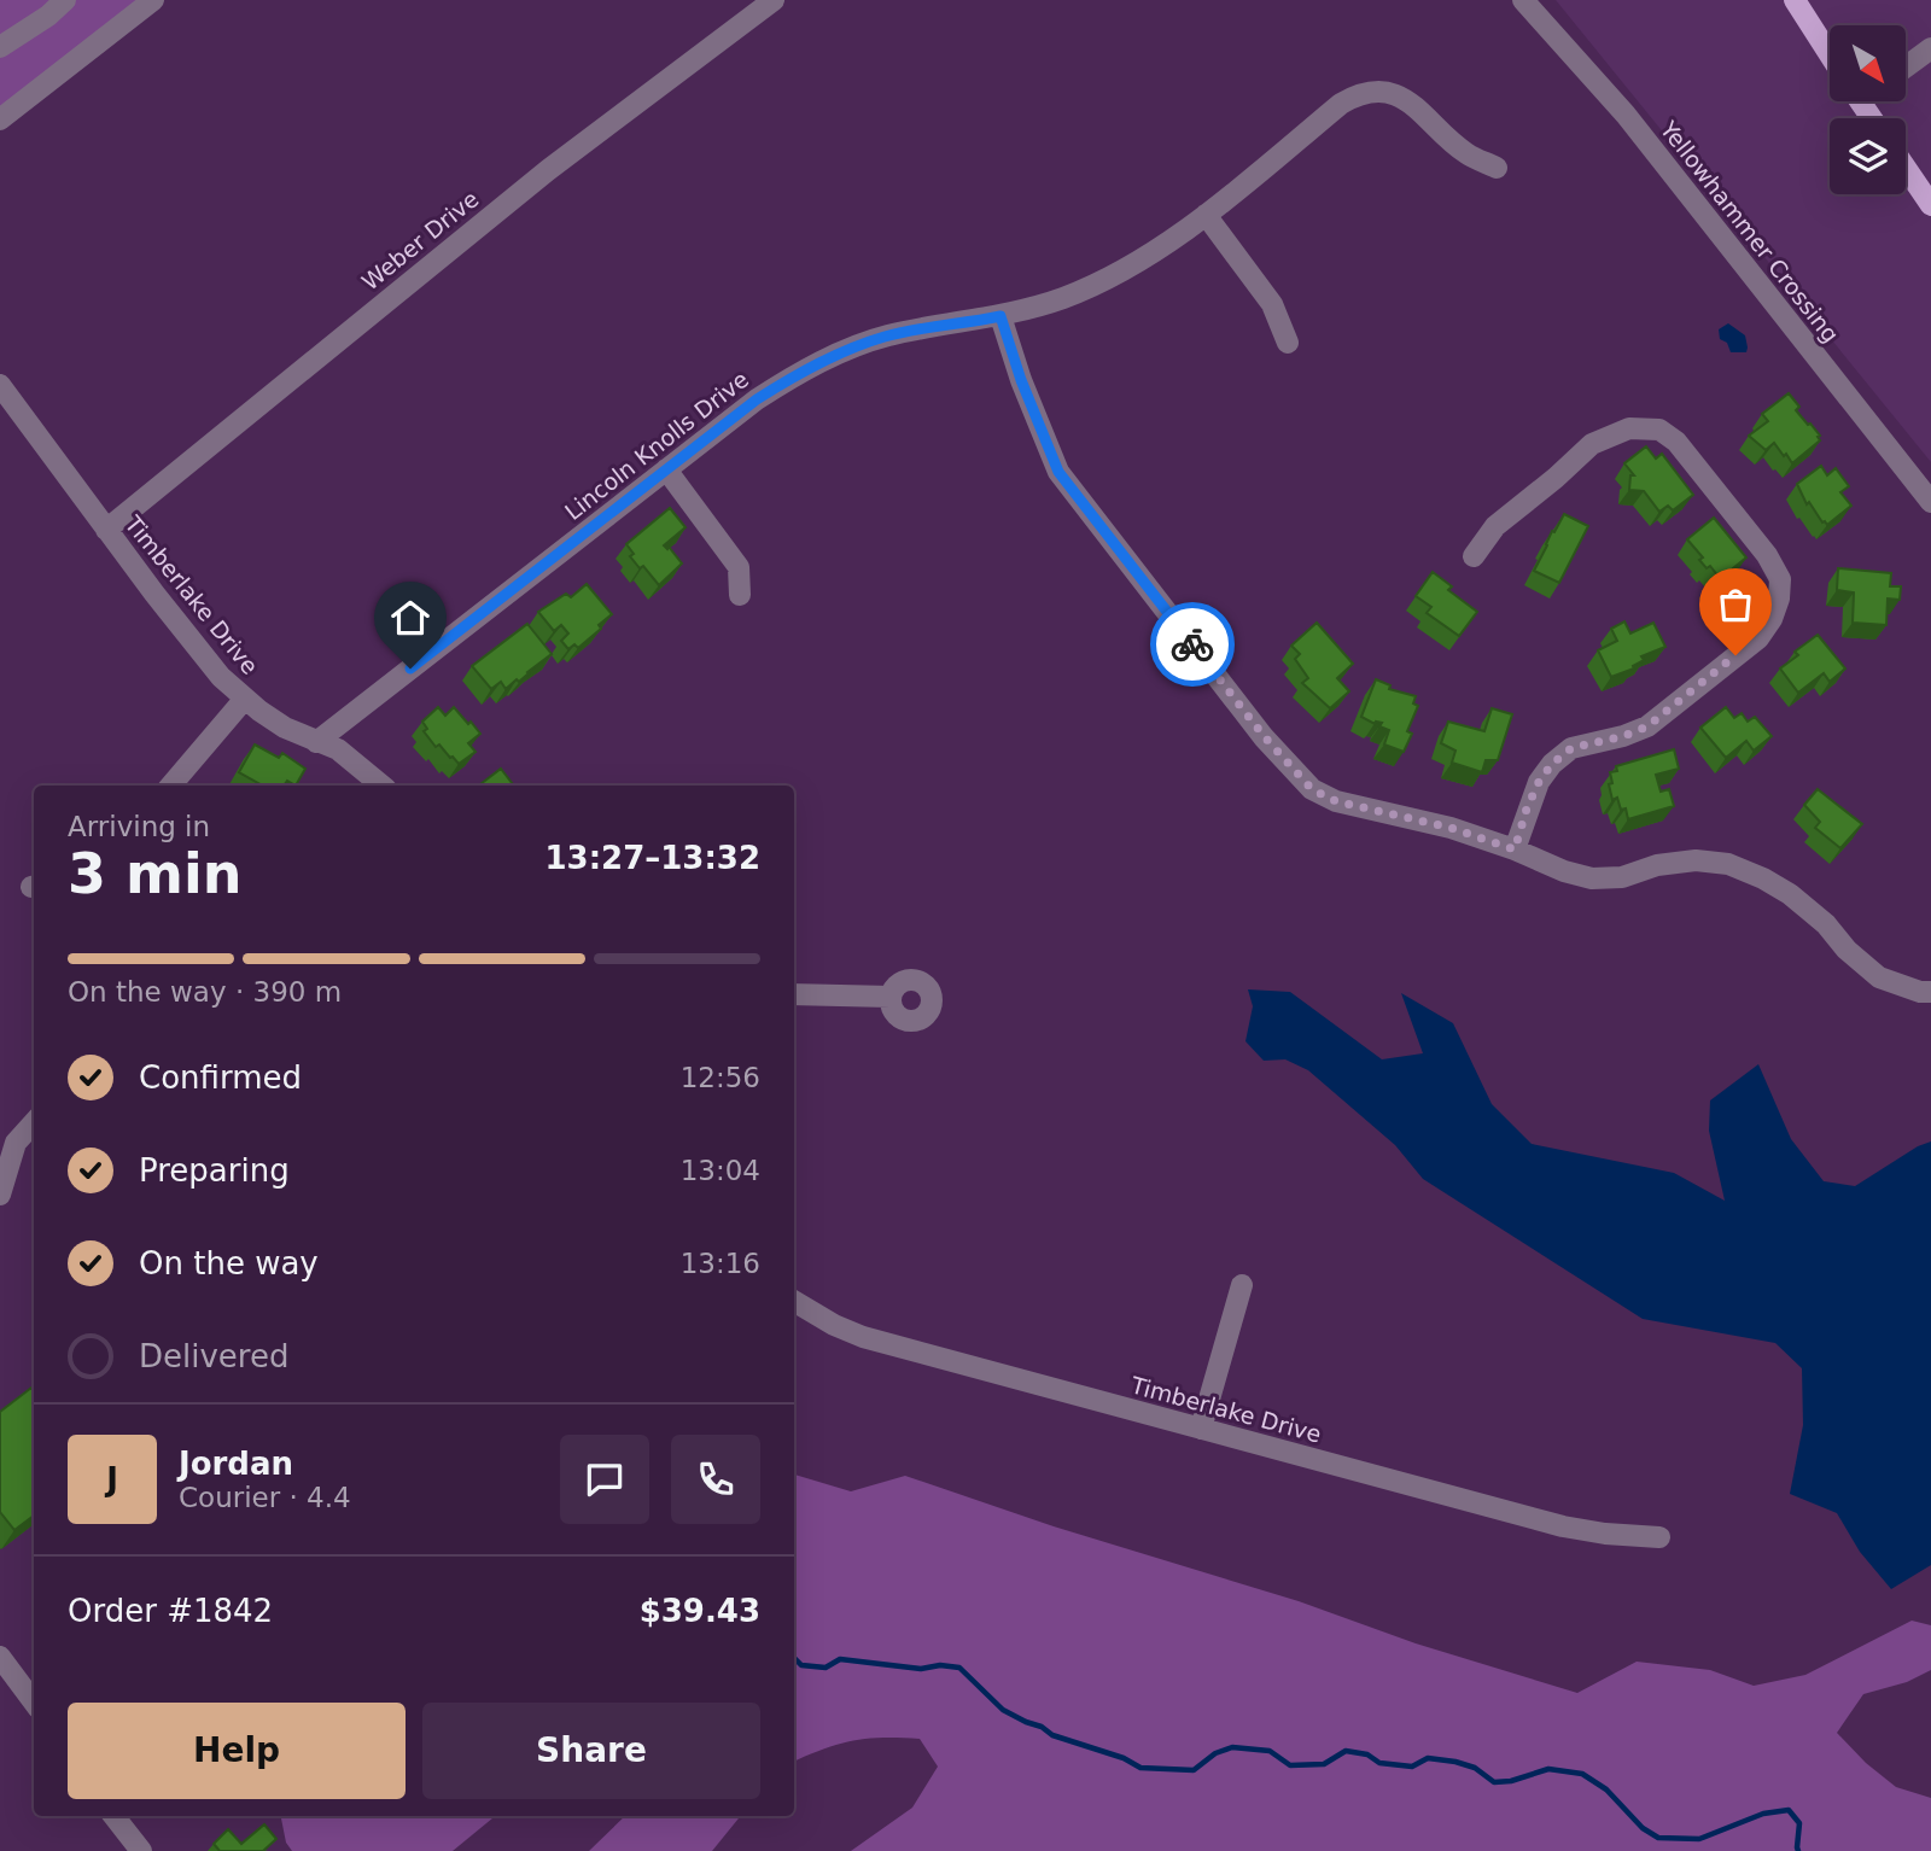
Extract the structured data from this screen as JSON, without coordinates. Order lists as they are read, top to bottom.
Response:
{
  "streets": {
    "street": [
      "Yellowhammer Crossing",
      "Weber Drive",
      "Lincoln Knolls Drive",
      "Timberlake Drive"
    ]
  },
  "crossings": [
    ["Weber Drive", "Timberlake Drive"],
    ["Lincoln Knolls Drive", "Timberlake Drive"]
  ],
  "north": "bottom right",
  "page": {
    "heading": ["3 min", "Arriving in", "13:27–13:32"],
    "panel": [
      "Jordan",
      "Courier · 4.4",
      "Order #1842",
      "$39.43"
    ],
    "bar": "On the way · 390 m",
    "list": [
      ["Confirmed", "12:56"],
      ["Preparing", "13:04"],
      ["On the way", "13:16"],
      "Delivered"
    ],
    "round": "J",
    "buttons": ["Help", "Share"]
  }
}
